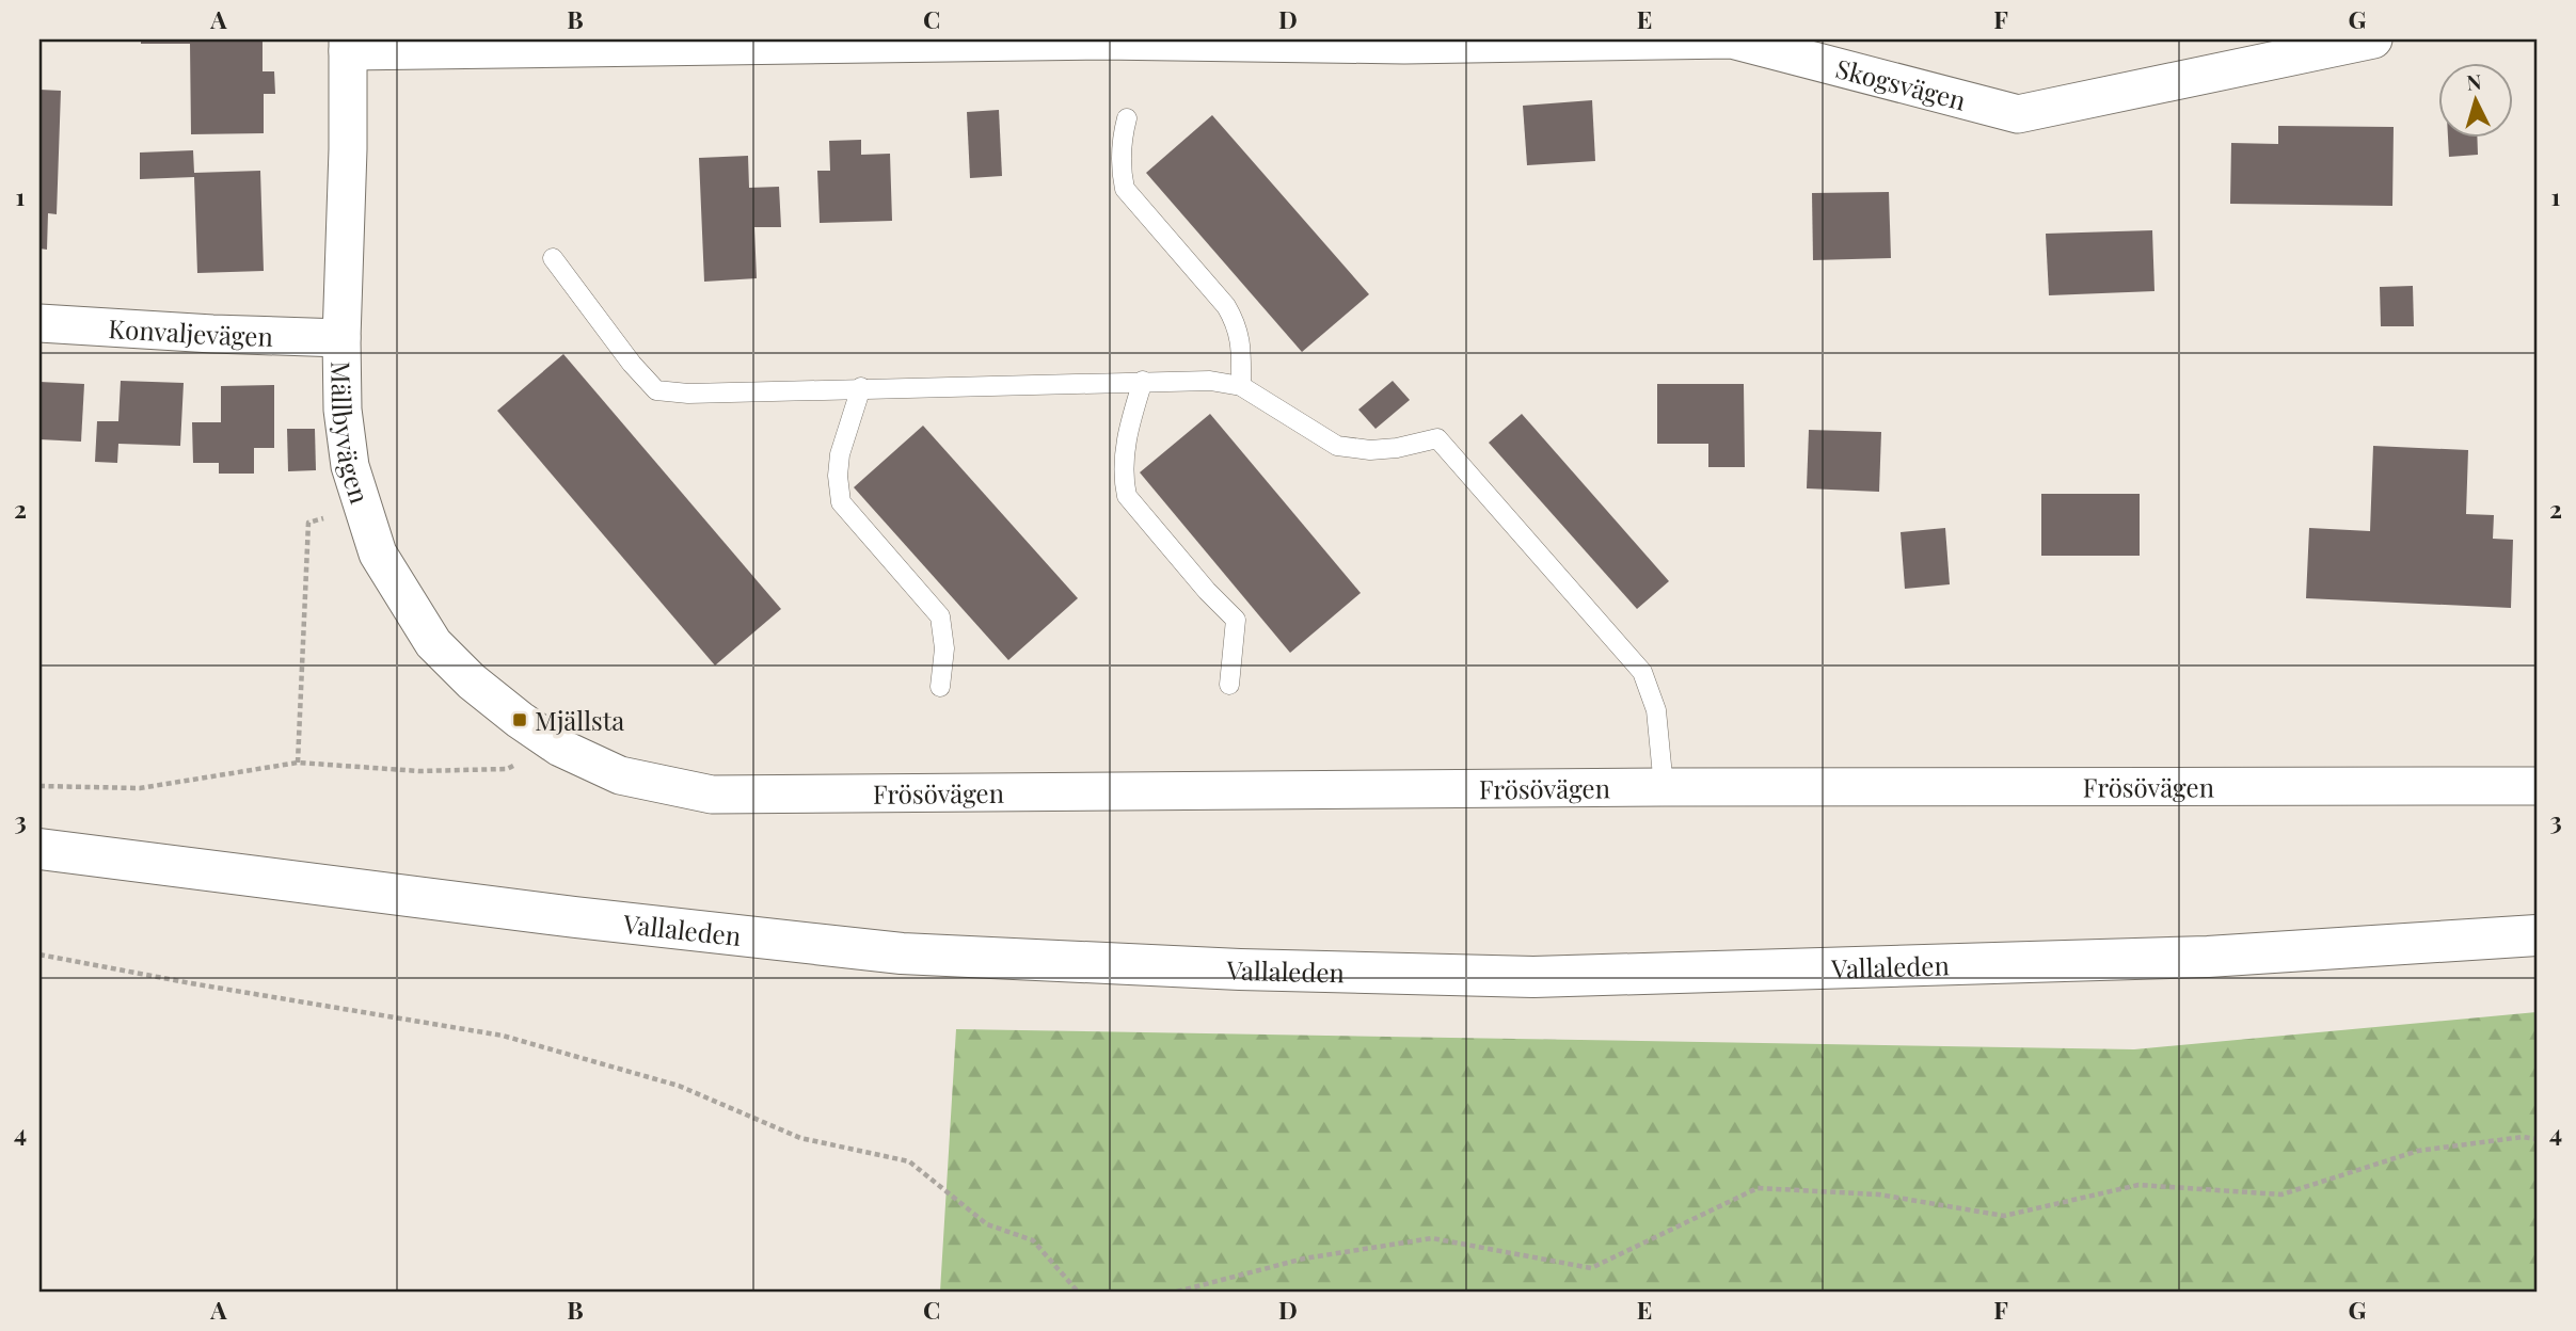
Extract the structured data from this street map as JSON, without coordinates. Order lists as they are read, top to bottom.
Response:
{
  "streets": {
    "main road": ["Vallaleden"],
    "street": [
      "Skogsvägen",
      "Konvaljevägen",
      "Mällbyvägen",
      "Frösövägen"
    ]
  },
  "crossings": [
    ["Skogsvägen", "Mällbyvägen"],
    ["Konvaljevägen", "Mällbyvägen"],
    ["Mällbyvägen", "Frösövägen"]
  ],
  "places": {
    "transit": ["Mjällsta"]
  },
  "north": "top",
  "grid": {
    "columns": [
      "A",
      "B",
      "C",
      "D",
      "E",
      "F",
      "G"
    ],
    "rows": [
      "1",
      "2",
      "3",
      "4"
    ]
  }
}
